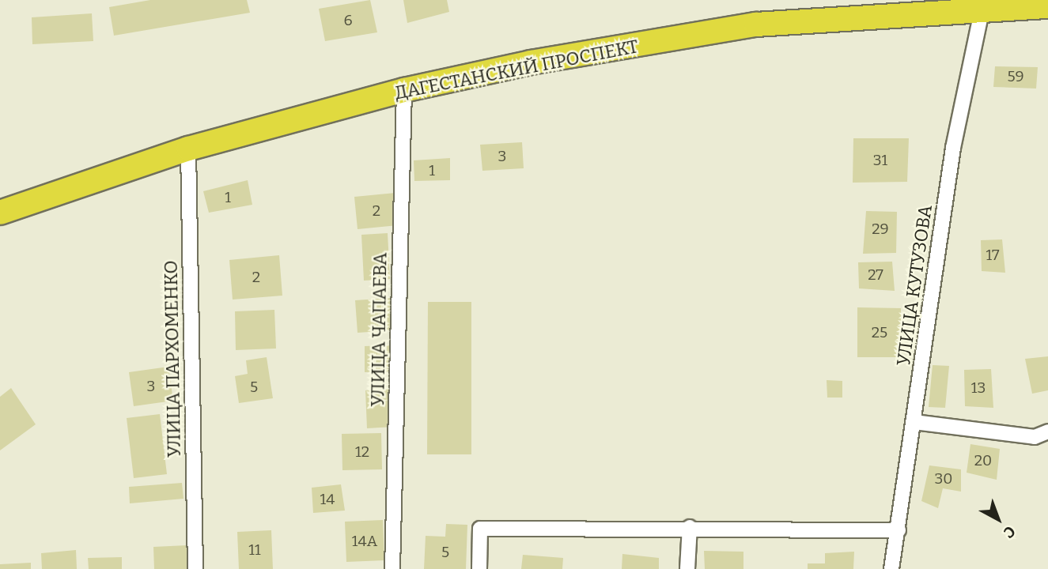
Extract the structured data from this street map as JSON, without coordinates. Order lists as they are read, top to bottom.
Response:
{
  "streets": {
    "highway": ["ДАГЕСТАНСКИЙ ПРОСПЕКТ"],
    "street": ["УЛИЦА КУТУЗОВА", "УЛИЦА ЧАПАЕВА", "УЛИЦА ПАРХОМЕНКО"]
  },
  "crossings": [
    ["ДАГЕСТАНСКИЙ ПРОСПЕКТ", "УЛИЦА КУТУЗОВА"],
    ["ДАГЕСТАНСКИЙ ПРОСПЕКТ", "УЛИЦА ЧАПАЕВА"],
    ["ДАГЕСТАНСКИЙ ПРОСПЕКТ", "УЛИЦА ПАРХОМЕНКО"]
  ],
  "house_numbers": [
    "6",
    "59",
    "3",
    "31",
    "1",
    "1",
    "2",
    "29",
    "17",
    "27",
    "2",
    "25",
    "3",
    "5",
    "13",
    "12",
    "20",
    "30",
    "14",
    "14А",
    "11",
    "5"
  ],
  "north": "bottom right"
}
